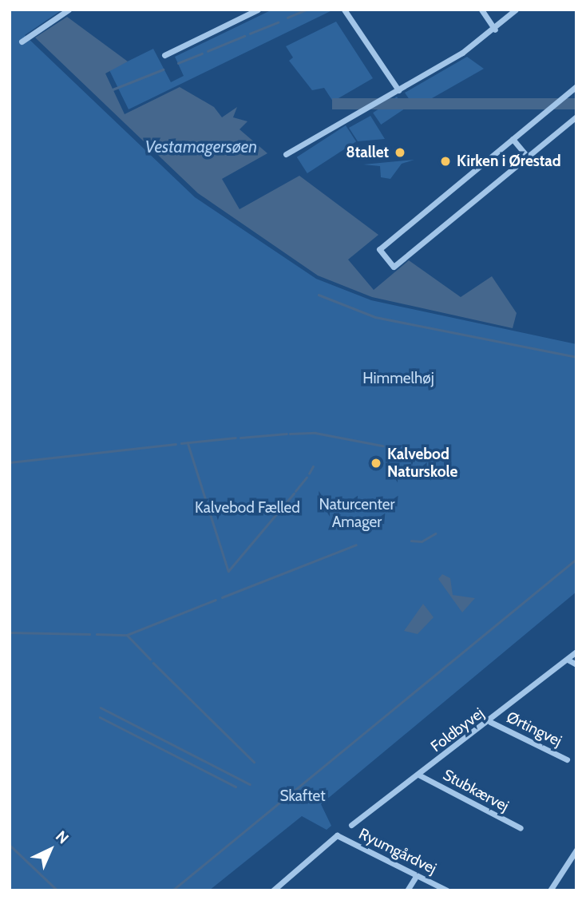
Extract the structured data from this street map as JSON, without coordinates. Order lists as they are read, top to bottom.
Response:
{
  "streets": {
    "street": [
      "Ørtingvej",
      "Foldbyvej",
      "Stubkærvej",
      "Ryumgårdvej"
    ]
  },
  "crossings": [
    ["Ørtingvej", "Foldbyvej"],
    ["Foldbyvej", "Stubkærvej"]
  ],
  "water": ["Vestamagersøen"],
  "parks": [
    "Himmelhøj",
    "Naturcenter Amager",
    "Kalvebod Fælled",
    "Skaftet"
  ],
  "places": ["8tallet", "Kirken i Ørestad", "Kalvebod Naturskole"],
  "north": "top right"
}
